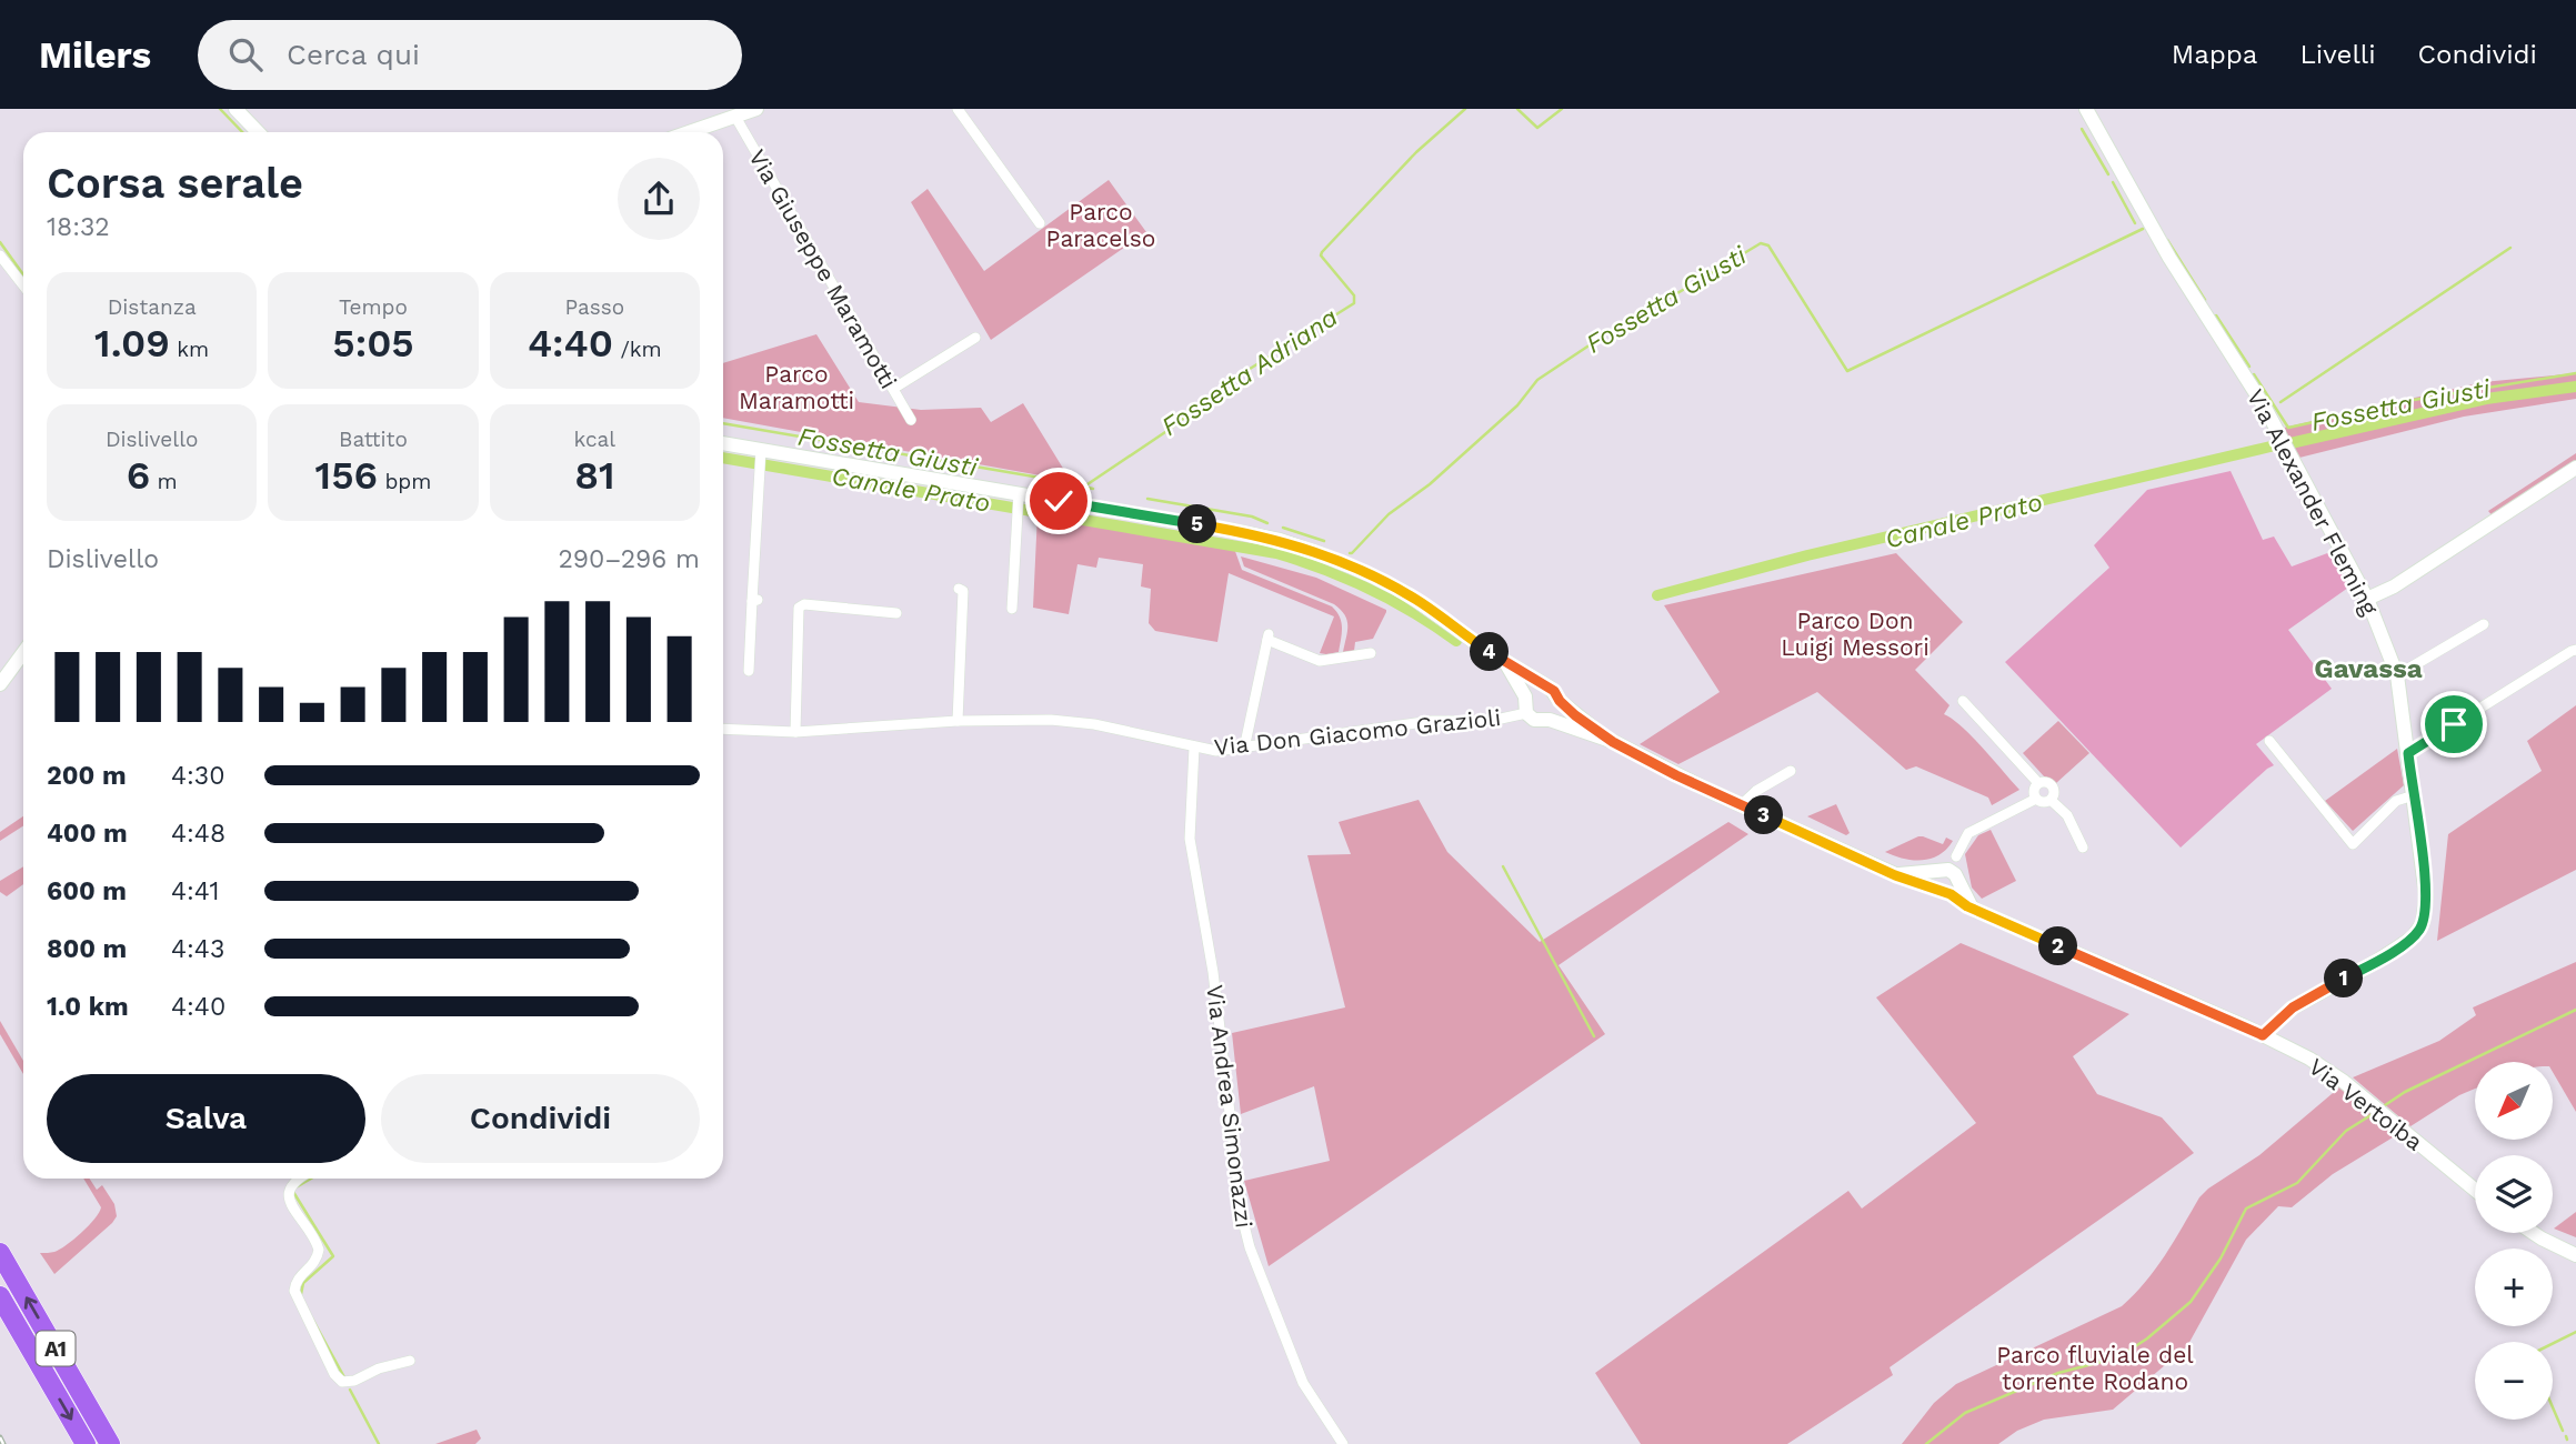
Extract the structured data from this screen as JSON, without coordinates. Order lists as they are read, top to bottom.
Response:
{
  "streets": {
    "highway": ["A1"],
    "main road": ["Via Alexander Fleming", "Via Vertoiba"],
    "street": ["Via Giuseppe Maramotti", "Via Don Giacomo Grazioli", "Via Andrea Simonazzi"]
  },
  "crossings": [
    ["Via Alexander Fleming", "Via Vertoiba"],
    ["Via Don Giacomo Grazioli", "Via Andrea Simonazzi"]
  ],
  "districts": ["Gavassa"],
  "water": ["Fossetta Giusti", "Fossetta Adriana", "Canale Prato"],
  "parks": [
    "Parco Paracelso",
    "Parco Maramotti",
    "Parco Don Luigi Messori",
    "Parco fluviale del torrente Rodano"
  ],
  "north": "bottom left",
  "page": {
    "header": "Milers",
    "search": "Cerca qui",
    "nav": ["Mappa", "Livelli", "Condividi"],
    "heading": ["Corsa serale", "18:32"],
    "stats": [
      ["Distanza", "1.09 km"],
      ["Tempo", "5:05"],
      ["Passo", "4:40 /km"],
      ["Dislivello", "6 m"],
      ["Battito", "156 bpm"],
      ["kcal", "81"]
    ],
    "pins": [
      "5",
      "4",
      "3",
      "2",
      "1"
    ],
    "chart": ["Dislivello", "290–296 m"],
    "list": [
      {
        "name": "200 m",
        "note": "4:30"
      },
      {
        "name": "400 m",
        "note": "4:48"
      },
      {
        "name": "600 m",
        "note": "4:41"
      },
      {
        "name": "800 m",
        "note": "4:43"
      },
      {
        "name": "1.0 km",
        "note": "4:40"
      }
    ],
    "buttons": ["Salva", "Condividi"],
    "map_buttons": ["+", "−"]
  }
}
